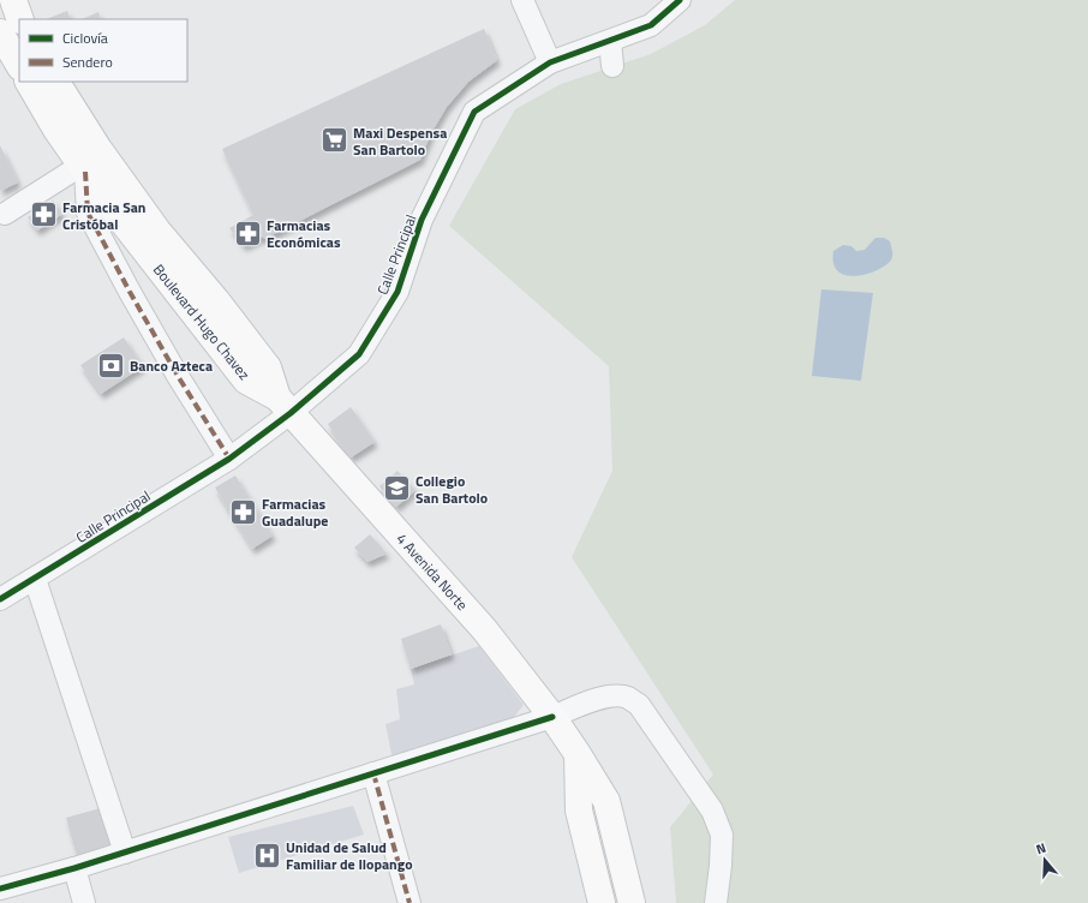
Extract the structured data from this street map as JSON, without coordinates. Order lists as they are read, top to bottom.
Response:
{
  "streets": {
    "main road": ["Boulevard Hugo Chavez", "4 Avenida Norte"],
    "street": ["Calle Principal"]
  },
  "crossings": [
    ["Calle Principal", "Boulevard Hugo Chavez"],
    ["Calle Principal", "4 Avenida Norte"],
    ["Boulevard Hugo Chavez", "4 Avenida Norte"]
  ],
  "places": {
    "supermarket": ["Maxi Despensa San Bartolo"],
    "pharmacy": ["Farmacia San Cristóbal", "Farmacias Económicas", "Farmacias Guadalupe"],
    "bank": ["Banco Azteca"],
    "school or university": ["Collegio San Bartolo"],
    "hospital": ["Unidad de Salud Familiar de Ilopango"]
  },
  "legend": ["Ciclovía", "Sendero"],
  "north": "top"
}
